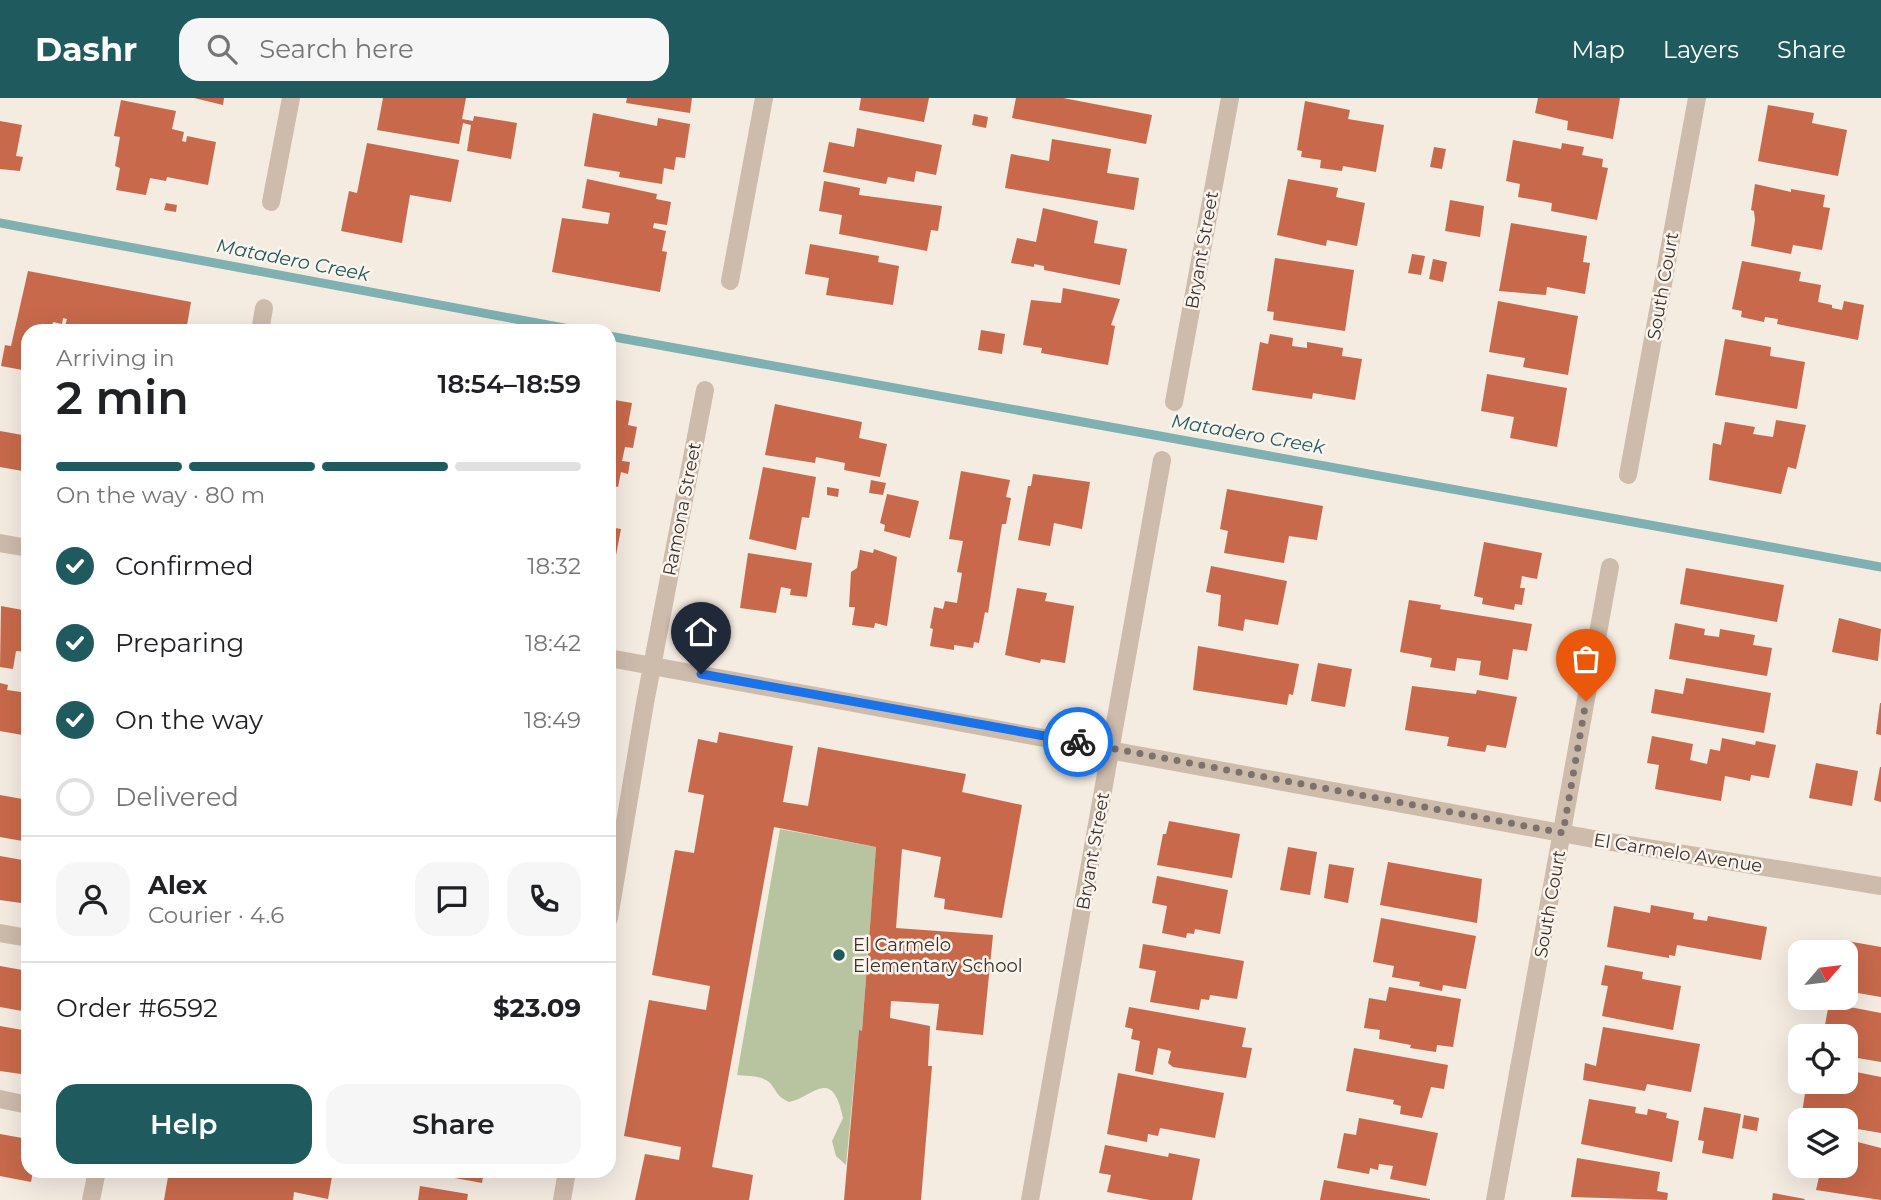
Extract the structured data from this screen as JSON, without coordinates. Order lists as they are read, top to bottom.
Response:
{
  "streets": {
    "street": [
      "Bryant Street",
      "South Court",
      "Ramona Street",
      "El Carmelo Avenue"
    ]
  },
  "crossings": [
    ["Bryant Street", "El Carmelo Avenue"],
    ["South Court", "El Carmelo Avenue"],
    ["Ramona Street", "El Carmelo Avenue"]
  ],
  "water": ["Matadero Creek"],
  "places": ["El Carmelo Elementary School"],
  "north": "top right",
  "page": {
    "header": "Dashr",
    "search": "Search here",
    "nav": ["Map", "Layers", "Share"],
    "heading": ["2 min", "Arriving in", "18:54–18:59"],
    "panel": [
      "Alex",
      "Courier · 4.6",
      "Order #6592",
      "$23.09"
    ],
    "bar": "On the way · 80 m",
    "list": [
      ["Confirmed", "18:32"],
      ["Preparing", "18:42"],
      ["On the way", "18:49"],
      "Delivered"
    ],
    "buttons": ["Help", "Share"]
  }
}
